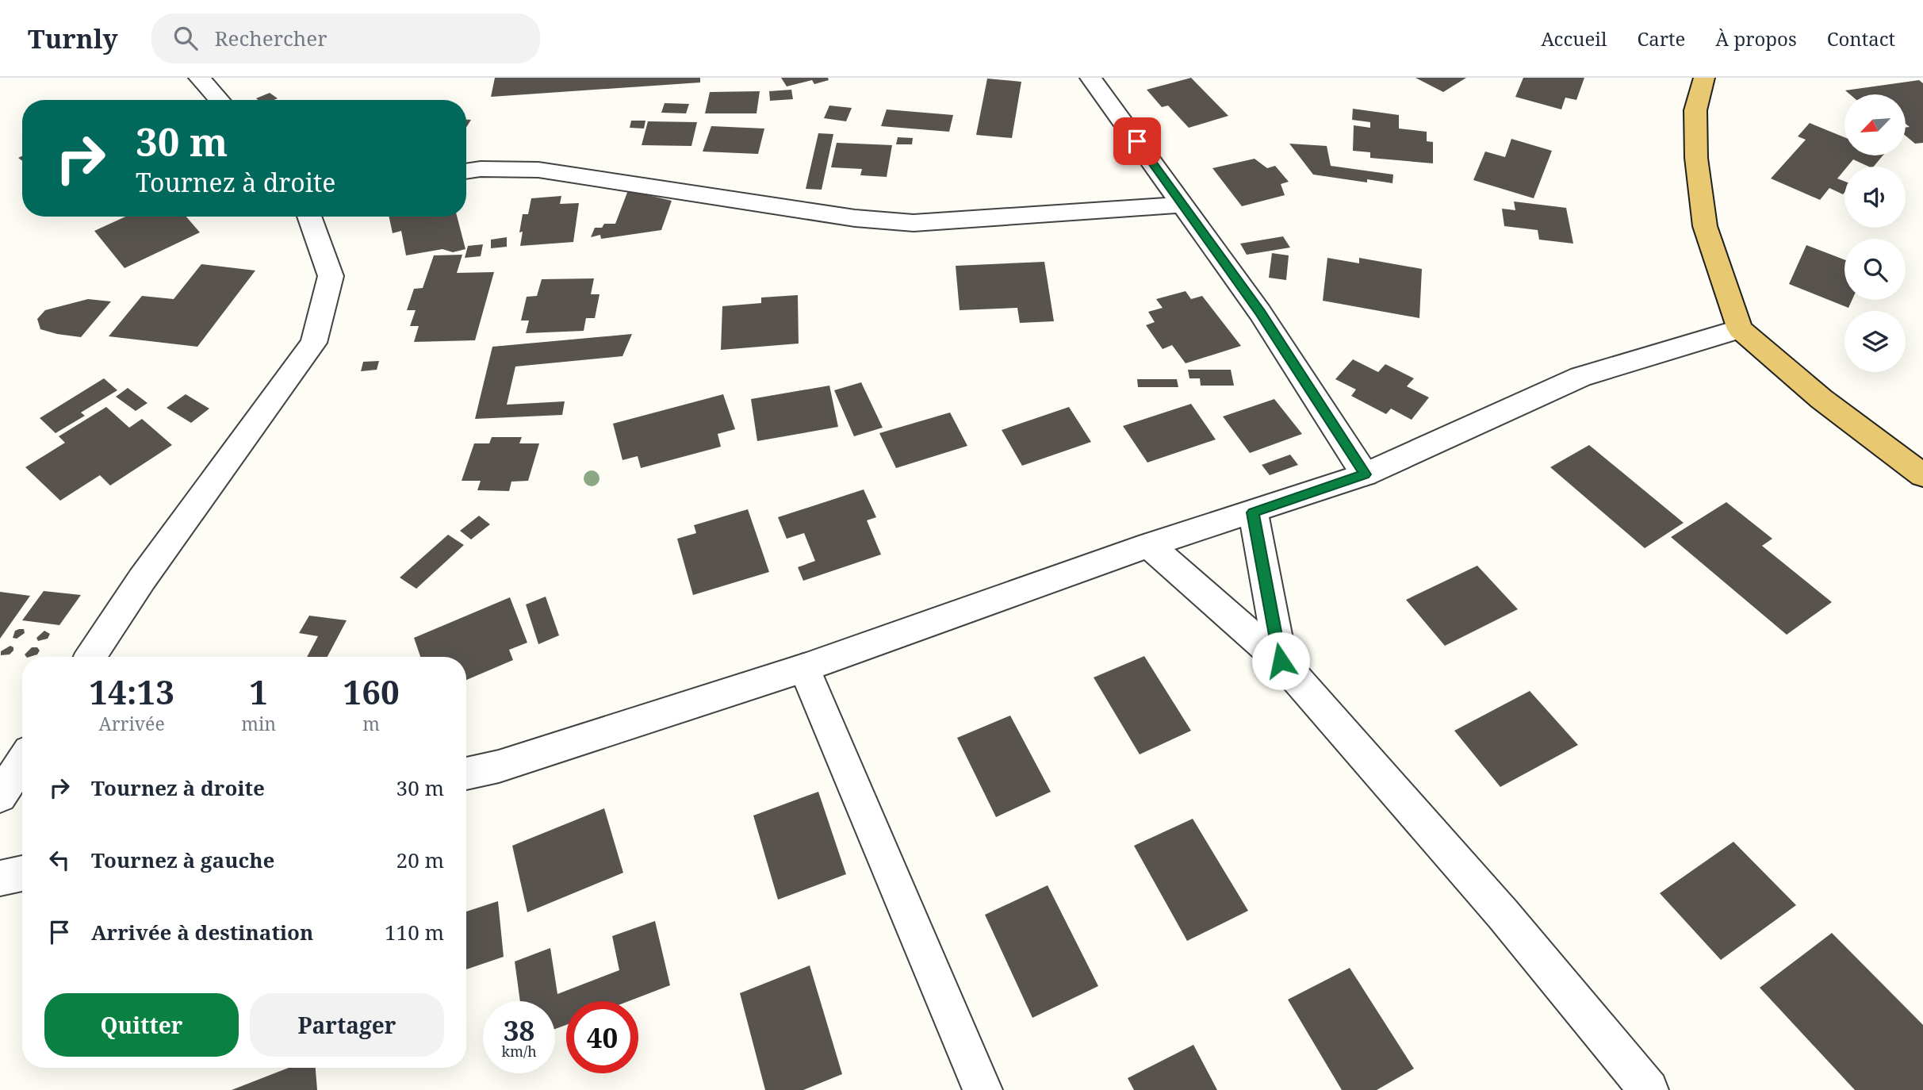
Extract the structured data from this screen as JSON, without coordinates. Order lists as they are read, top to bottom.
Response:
{
  "north": "bottom left",
  "page": {
    "header": "Turnly",
    "search": "Rechercher",
    "nav": [
      "Accueil",
      "Carte",
      "À propos",
      "Contact"
    ],
    "turn": ["30 m", "Tournez à droite"],
    "eta": [
      "14:13",
      "Arrivée",
      "1",
      "min",
      "160",
      "m"
    ],
    "list": [
      {
        "name": "Tournez à droite",
        "value": "30 m"
      },
      {
        "name": "Tournez à gauche",
        "value": "20 m"
      },
      {
        "name": "Arrivée à destination",
        "value": "110 m"
      }
    ],
    "buttons": ["Quitter", "Partager"],
    "speed": "38 km/h",
    "limit": "40"
  }
}
